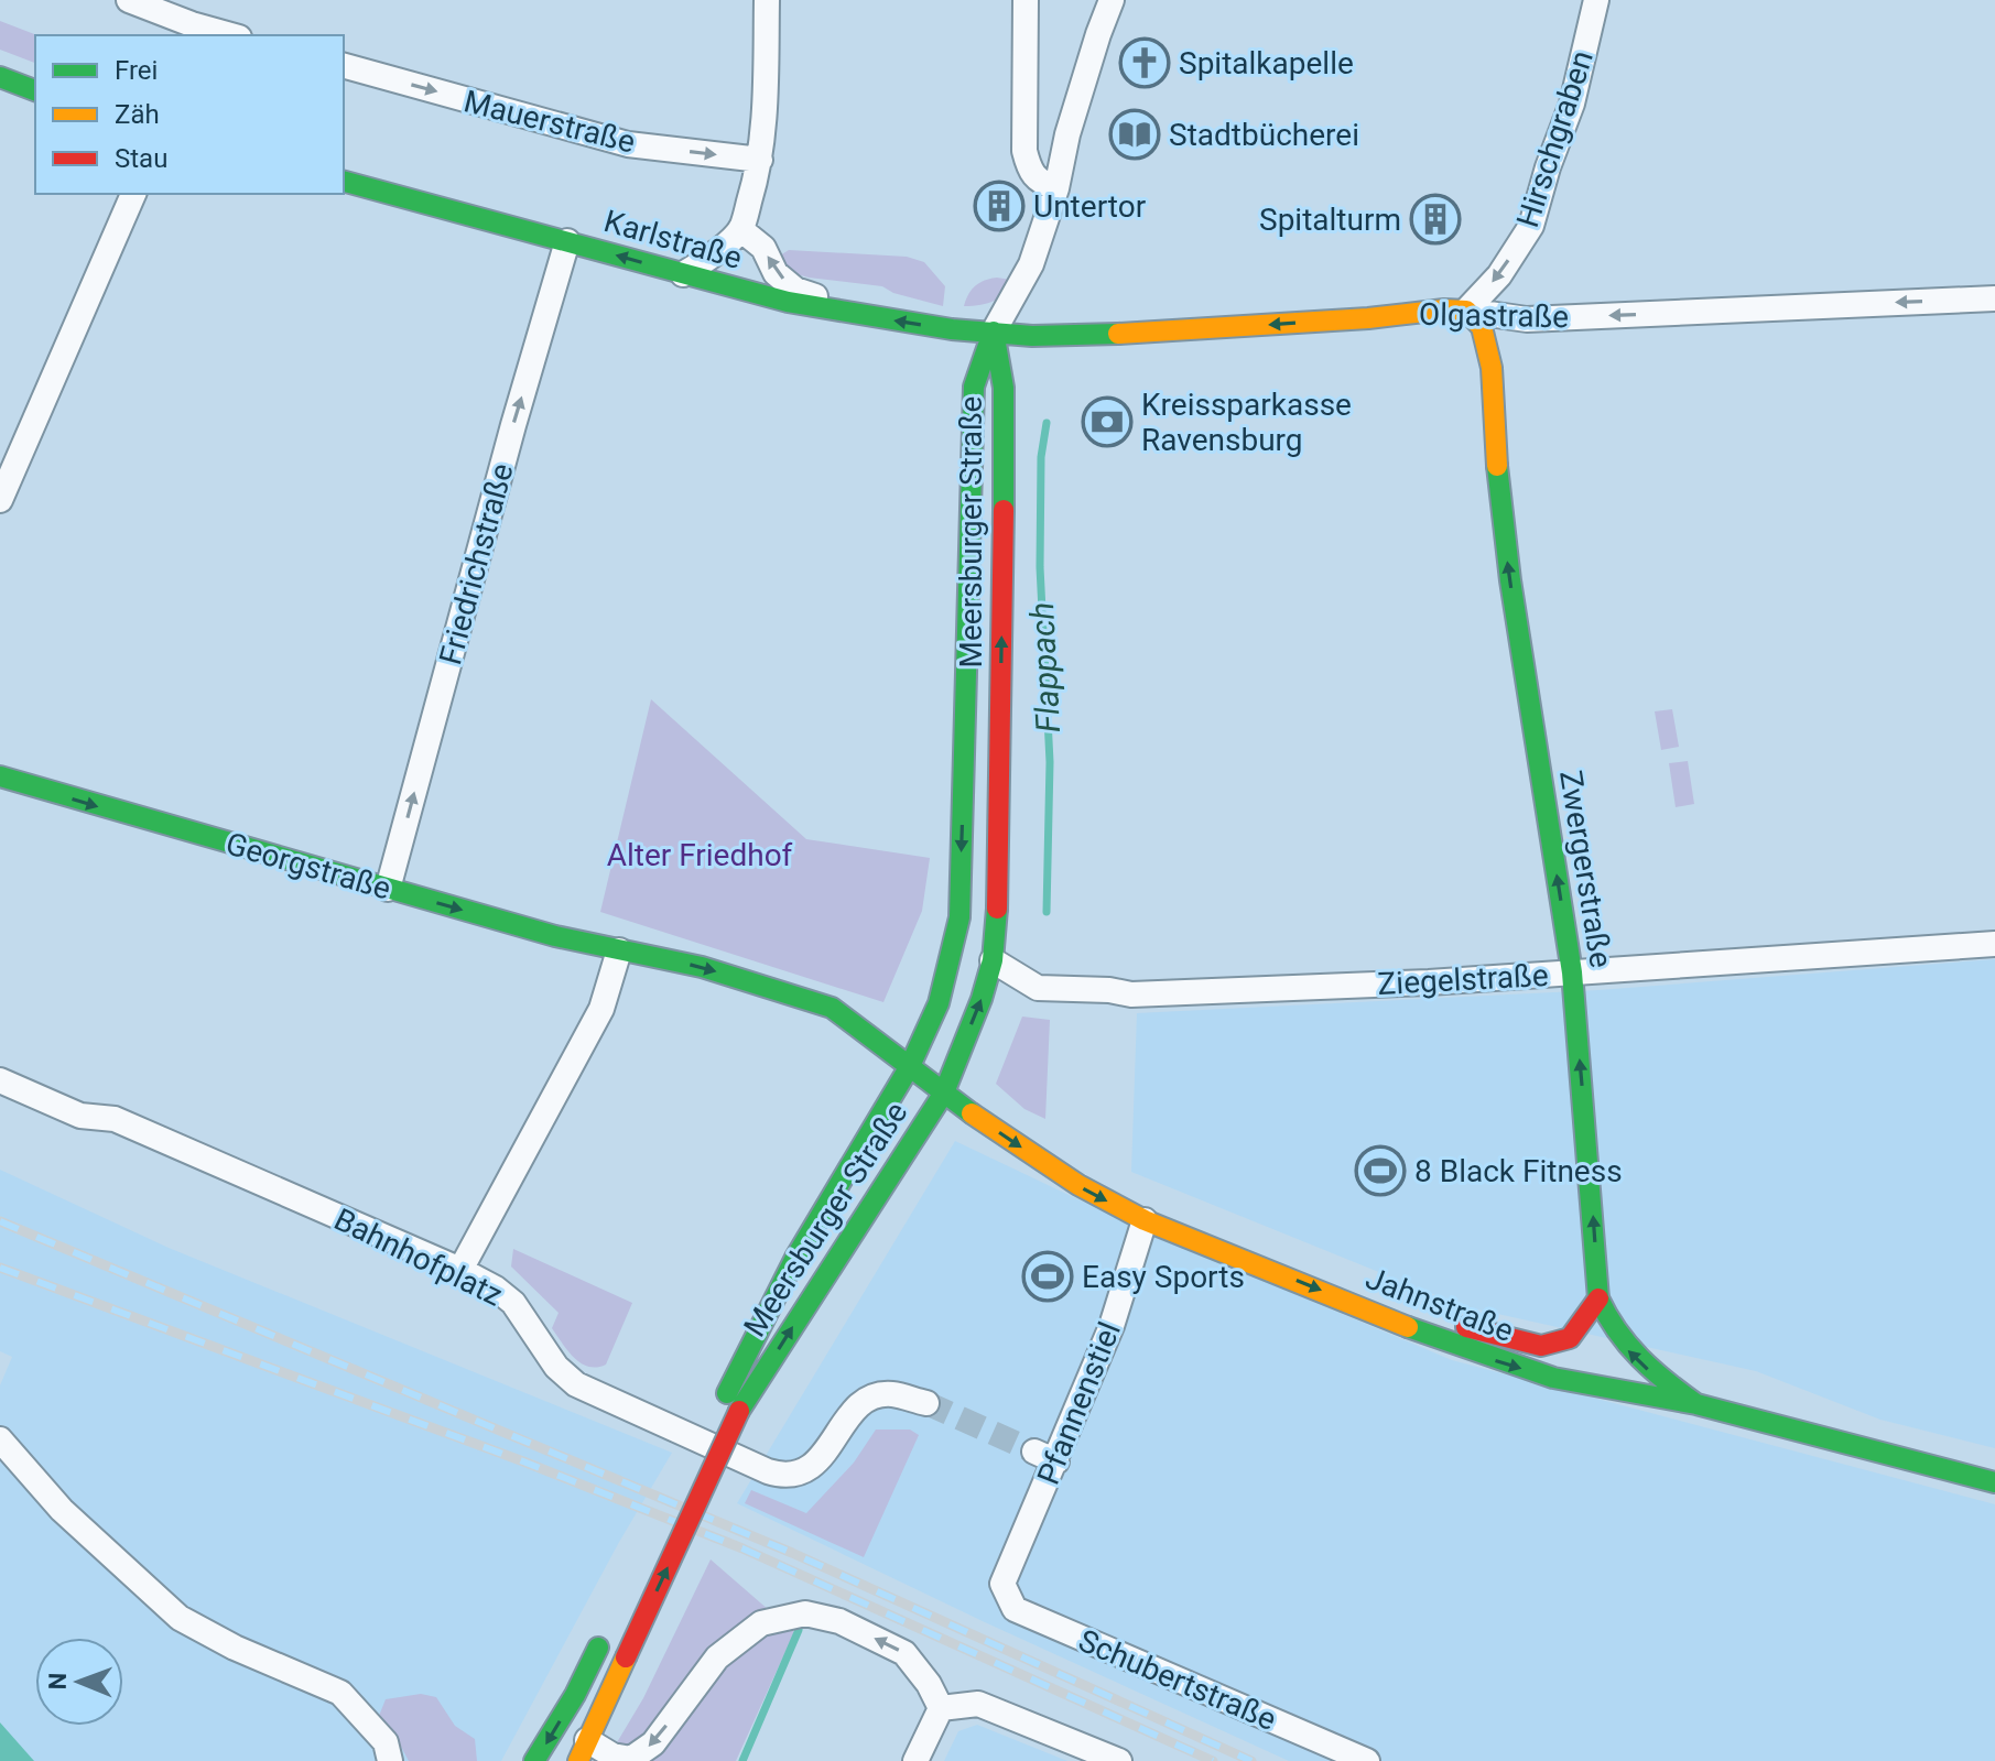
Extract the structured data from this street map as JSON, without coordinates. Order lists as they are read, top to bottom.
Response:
{
  "streets": {
    "main road": [
      "Karlstraße",
      "Olgastraße",
      "Meersburger Straße",
      "Georgstraße",
      "Zwergerstraße",
      "Jahnstraße"
    ],
    "street": [
      "Mauerstraße",
      "Hirschgraben",
      "Friedrichstraße",
      "Ziegelstraße",
      "Bahnhofplatz",
      "Pfannenstiel",
      "Schubertstraße"
    ]
  },
  "crossings": [
    ["Hirschgraben", "Olgastraße"],
    ["Hirschgraben", "Zwergerstraße"],
    ["Karlstraße", "Olgastraße"],
    ["Karlstraße", "Meersburger Straße"],
    ["Karlstraße", "Friedrichstraße"],
    ["Olgastraße", "Meersburger Straße"],
    ["Olgastraße", "Zwergerstraße"],
    ["Meersburger Straße", "Georgstraße"],
    ["Meersburger Straße", "Ziegelstraße"],
    ["Meersburger Straße", "Jahnstraße"],
    ["Friedrichstraße", "Georgstraße"],
    ["Georgstraße", "Jahnstraße"],
    ["Zwergerstraße", "Ziegelstraße"],
    ["Zwergerstraße", "Jahnstraße"],
    ["Jahnstraße", "Pfannenstiel"],
    ["Pfannenstiel", "Schubertstraße"]
  ],
  "one_way": [
    "Mauerstraße",
    "Hirschgraben",
    "Karlstraße",
    "Olgastraße",
    "Friedrichstraße",
    "Georgstraße",
    "Zwergerstraße",
    "Jahnstraße"
  ],
  "water": ["Flappach"],
  "parks": ["Alter Friedhof"],
  "places": {
    "church": ["Spitalkapelle"],
    "library": ["Stadtbücherei"],
    "building": ["Untertor", "Spitalturm"],
    "bank": ["Kreissparkasse Ravensburg"],
    "sports": ["8 Black Fitness", "Easy Sports"]
  },
  "legend": ["Frei", "Zäh", "Stau"],
  "north": "left"
}
